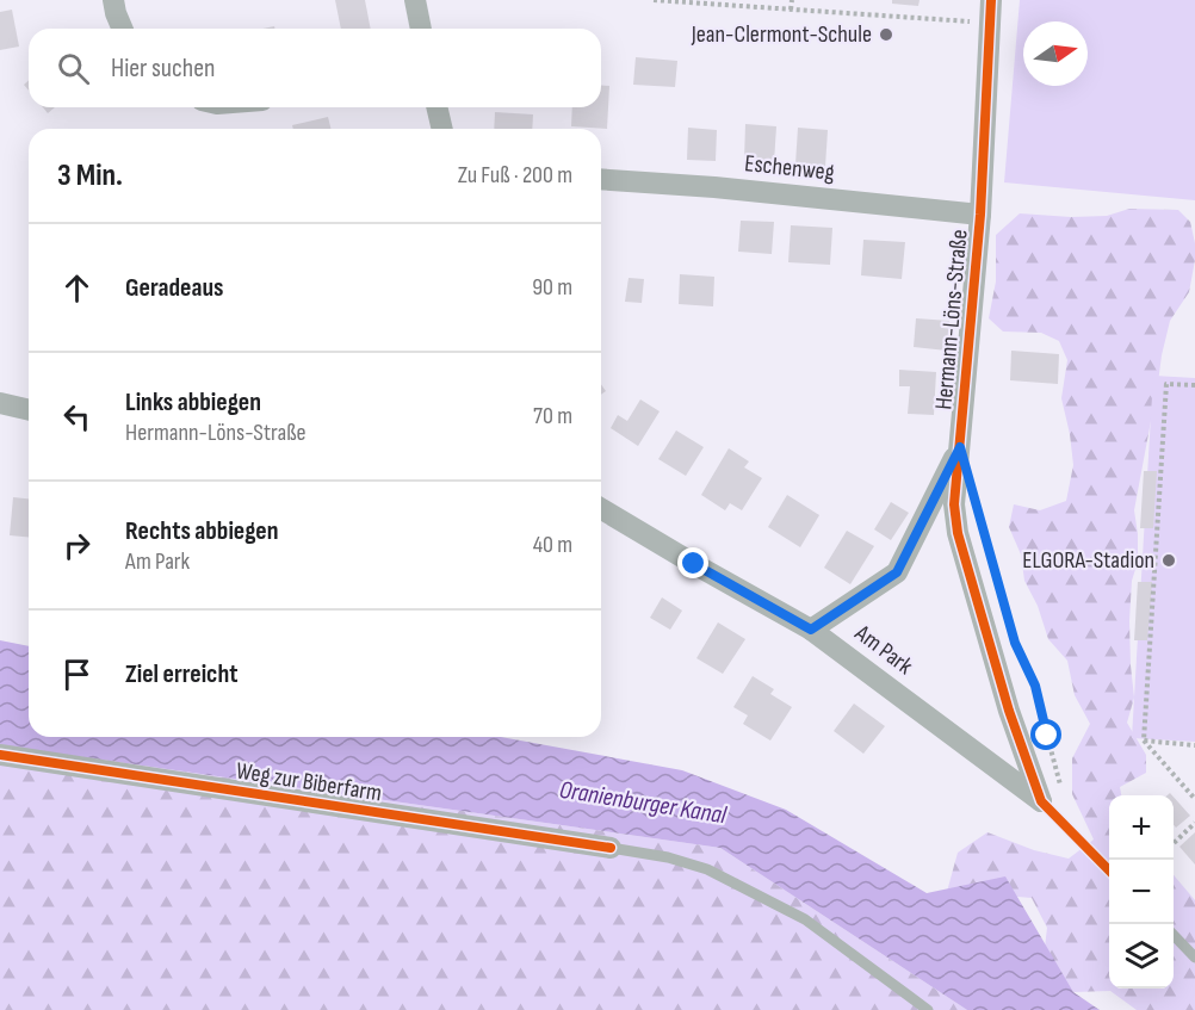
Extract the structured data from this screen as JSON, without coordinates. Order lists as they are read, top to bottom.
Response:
{
  "streets": {
    "street": [
      "Eschenweg",
      "Hermann-Löns-Straße",
      "Am Park",
      "Weg zur Biberfarm"
    ]
  },
  "crossings": [
    ["Eschenweg", "Hermann-Löns-Straße"],
    ["Hermann-Löns-Straße", "Am Park"]
  ],
  "water": ["Oranienburger Kanal"],
  "places": ["Jean-Clermont-Schule", "ELGORA-Stadion"],
  "north": "right",
  "page": {
    "search": "Hier suchen",
    "heading": ["3 Min.", "Zu Fuß · 200 m"],
    "list": [
      ["Geradeaus", "90 m"],
      ["Links abbiegen", "Hermann-Löns-Straße", "70 m"],
      ["Rechts abbiegen", "Am Park", "40 m"],
      "Ziel erreicht"
    ],
    "map_buttons": ["+", "−"]
  }
}
